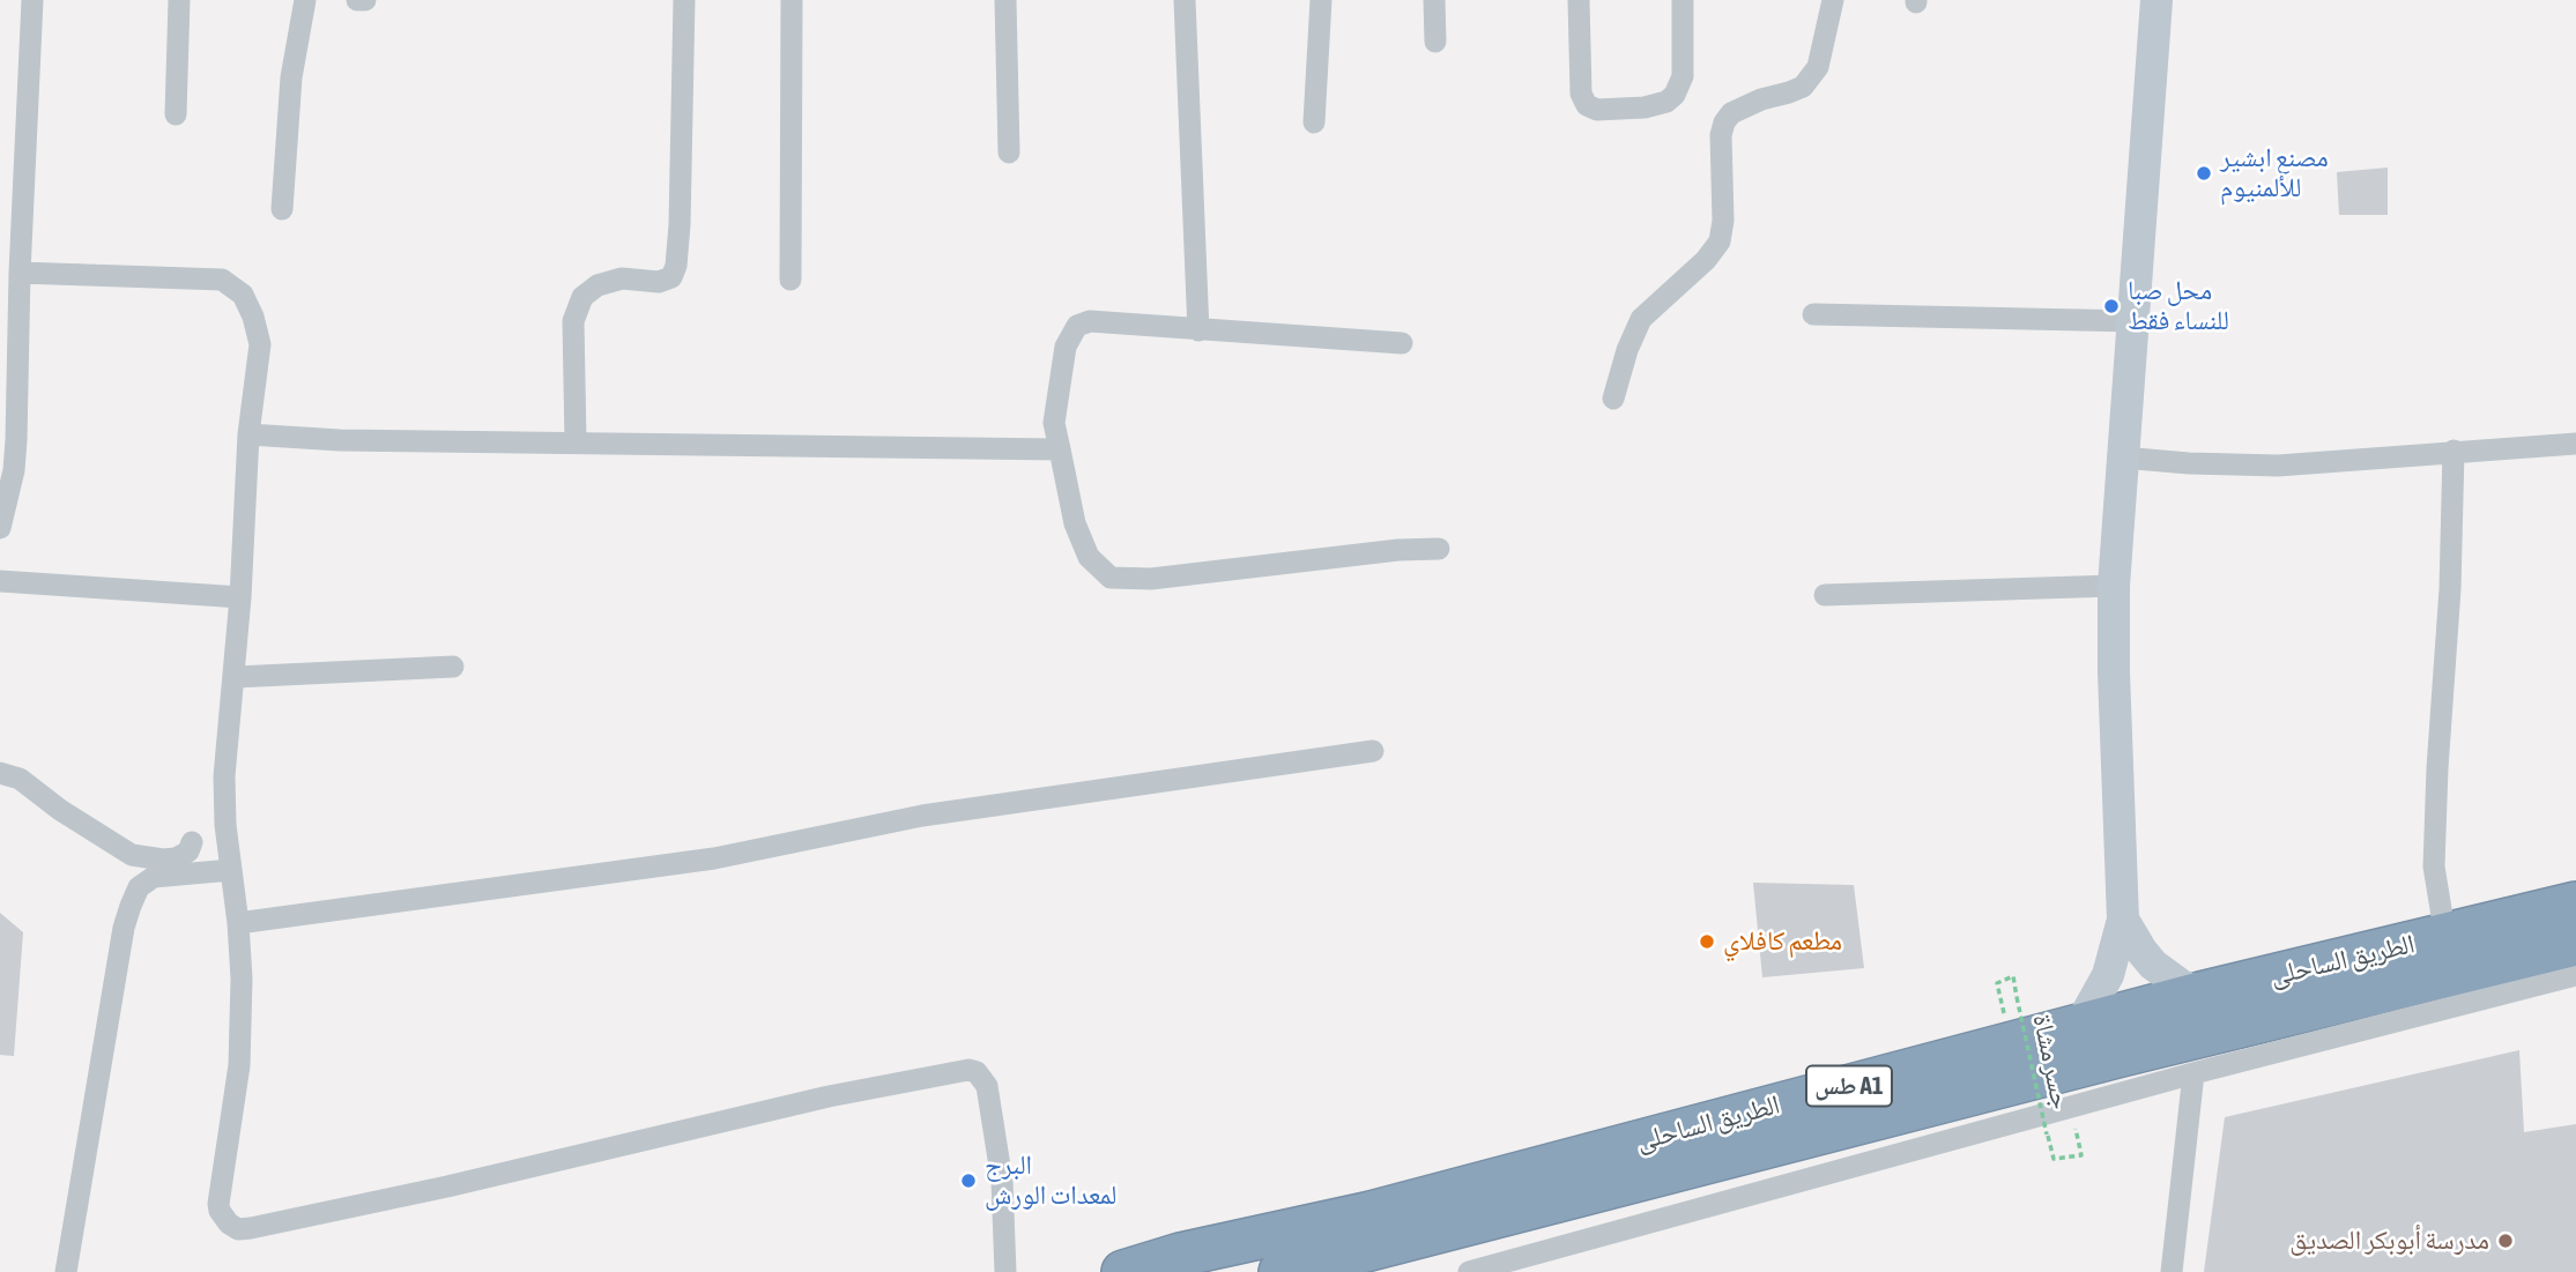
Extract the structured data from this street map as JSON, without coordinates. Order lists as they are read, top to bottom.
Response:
{
  "streets": {
    "highway": ["الطريق الساحلى", "طس A1"],
    "path": ["جسر مشاة"]
  },
  "places": [
    "مصنع ابشير للألمنيوم",
    "محل صبا للنساء فقط",
    "مطعم كافلاي",
    "البرج لمعدات الورش",
    "مدرسة أبوبكر الصديق"
  ]
}
